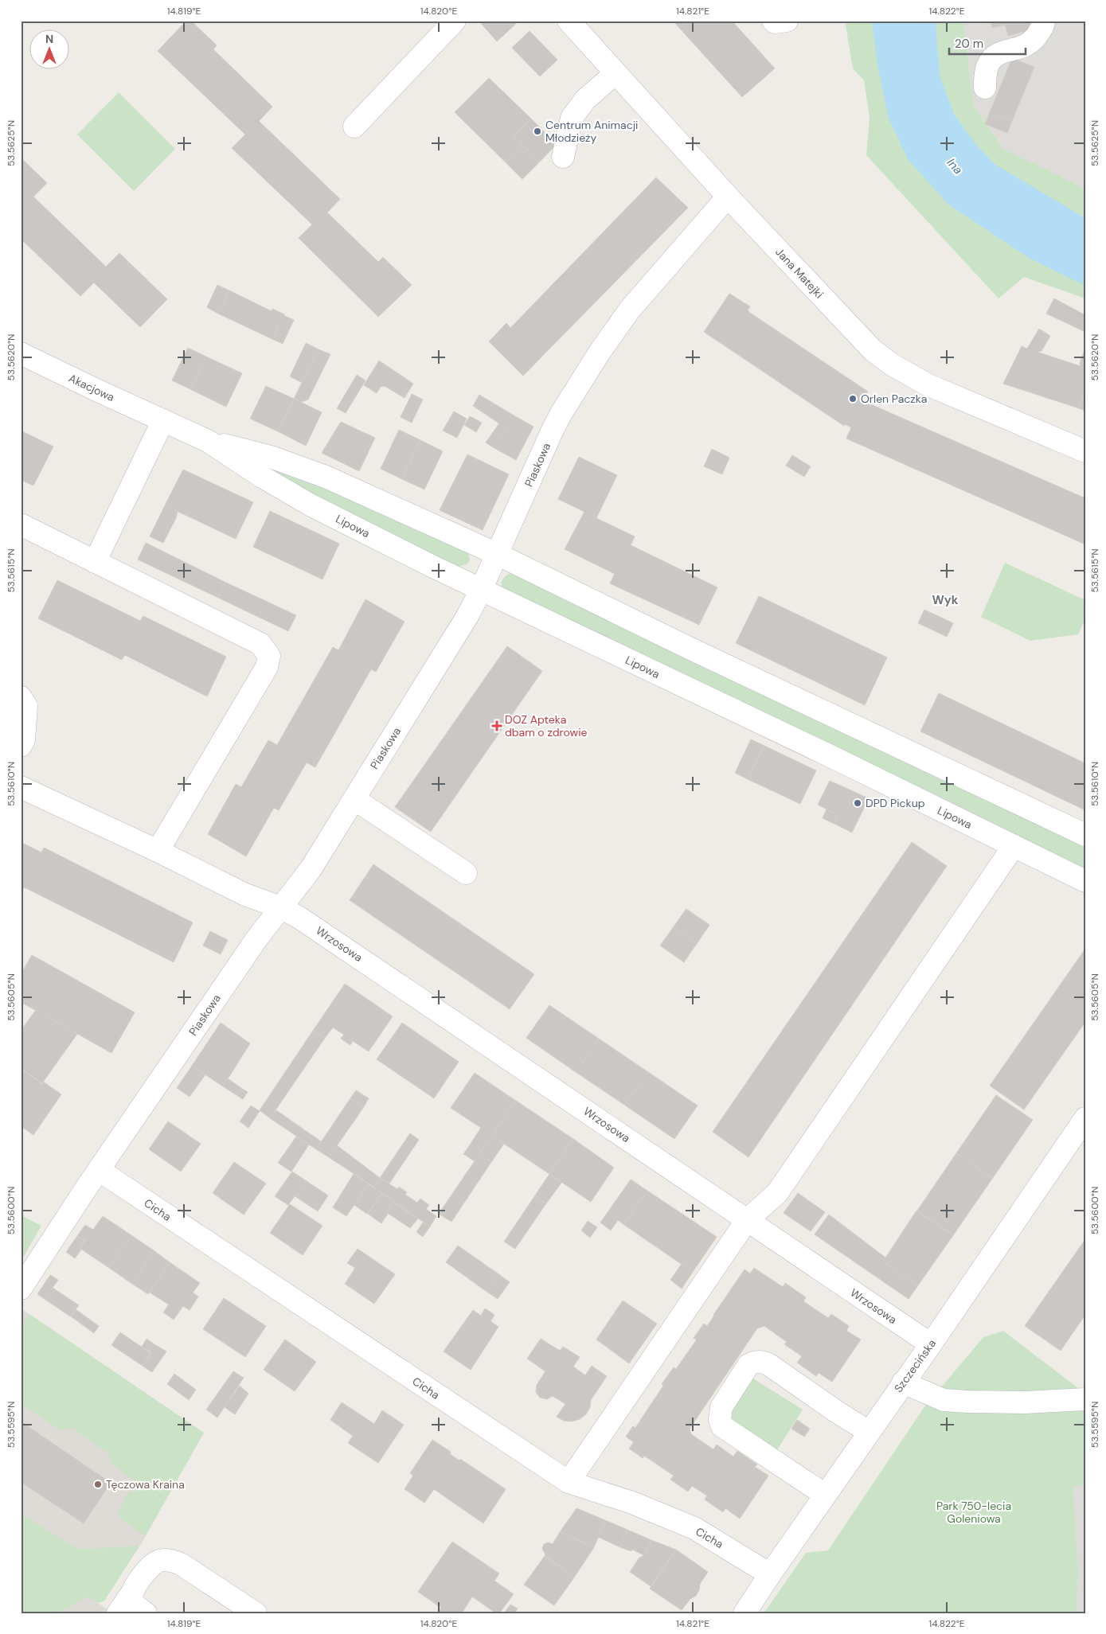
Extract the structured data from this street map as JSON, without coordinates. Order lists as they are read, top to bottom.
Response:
{
  "streets": {
    "street": [
      "Jana Matejki",
      "Akacjowa",
      "Piaskowa",
      "Lipowa",
      "Wrzosowa",
      "Cicha",
      "Szczecińska"
    ]
  },
  "crossings": [
    ["Jana Matejki", "Piaskowa"],
    ["Akacjowa", "Lipowa"],
    ["Piaskowa", "Lipowa"],
    ["Piaskowa", "Wrzosowa"],
    ["Piaskowa", "Cicha"],
    ["Wrzosowa", "Szczecińska"],
    ["Cicha", "Szczecińska"]
  ],
  "districts": ["Wyk"],
  "water": ["Ina"],
  "parks": ["Park 750-lecia Goleniowa"],
  "places": {
    "other": [
      "Centrum Animacji Młodzieży",
      "Orlen Paczka",
      "DPD Pickup",
      "Tęczowa Kraina"
    ],
    "health": ["DOZ Apteka dbam o zdrowie"]
  },
  "scale_bar": "20 m",
  "north": "top",
  "coordinates": [
    "14.819°E",
    "14.820°E",
    "14.821°E",
    "14.822°E",
    "53.5625°N",
    "53.5620°N",
    "53.5615°N",
    "53.5610°N",
    "53.5605°N",
    "53.5600°N",
    "53.5595°N"
  ]
}
